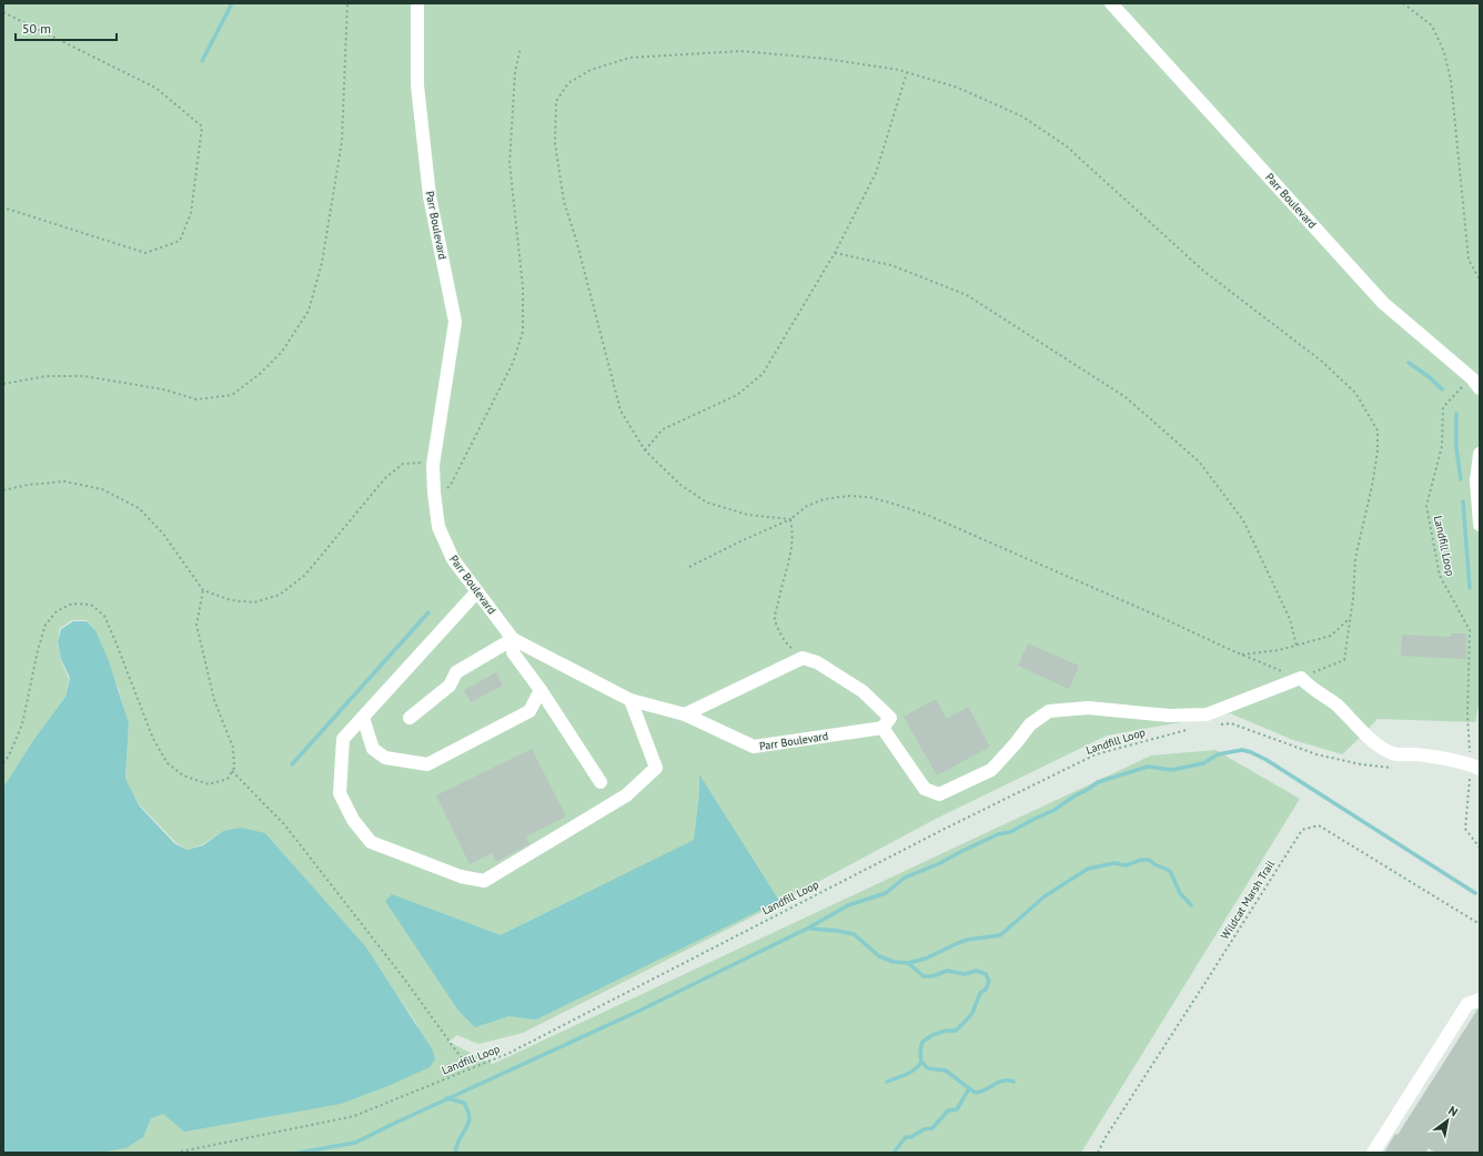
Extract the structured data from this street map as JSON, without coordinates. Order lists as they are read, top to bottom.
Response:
{
  "streets": {
    "lane": ["Parr Boulevard"],
    "path": ["Landfill Loop", "Wildcat Marsh Trail"]
  },
  "crossings": [
    ["Parr Boulevard", "Landfill Loop"]
  ],
  "scale_bar": "50 m",
  "north": "top right"
}
